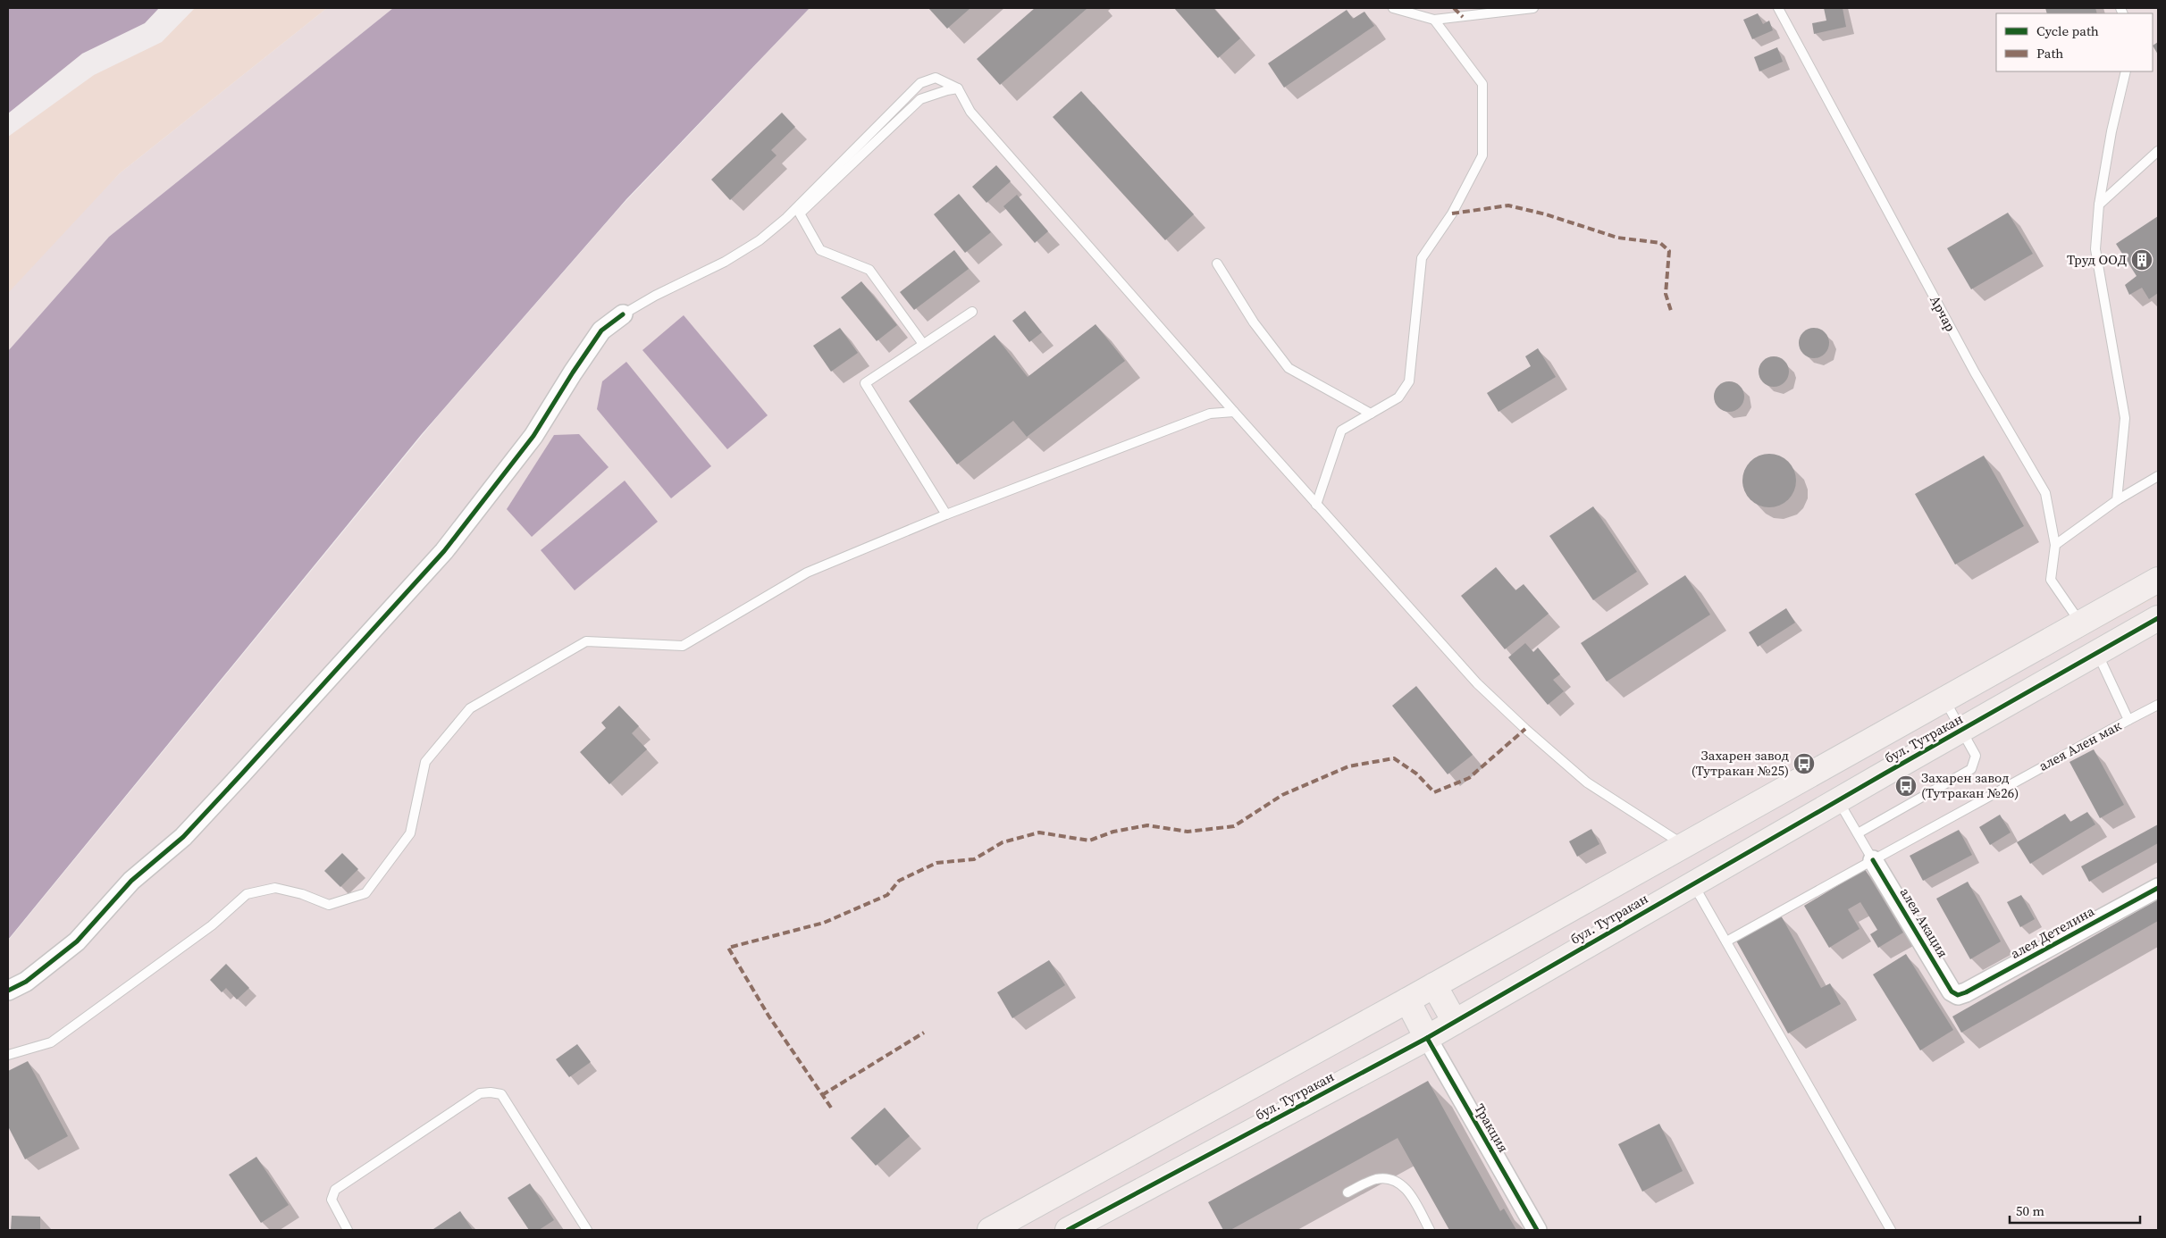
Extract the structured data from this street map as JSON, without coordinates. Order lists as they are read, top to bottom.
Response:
{
  "streets": {
    "main road": ["бул. Тутракан"],
    "street": ["алея Акация", "алея Детелина", "Тракция"],
    "lane": ["Арчар", "алея Ален мак"]
  },
  "crossings": [
    ["Арчар", "бул. Тутракан"],
    ["бул. Тутракан", "алея Ален мак"],
    ["бул. Тутракан", "Тракция"],
    ["алея Ален мак", "алея Акация"],
    ["алея Акация", "алея Детелина"]
  ],
  "places": {
    "building": ["Труд ООД"],
    "bus stop": ["Захарен завод (Тутракан №25)", "Захарен завод (Тутракан №26)"]
  },
  "legend": ["Cycle path", "Path"],
  "scale_bar": "50 m"
}
